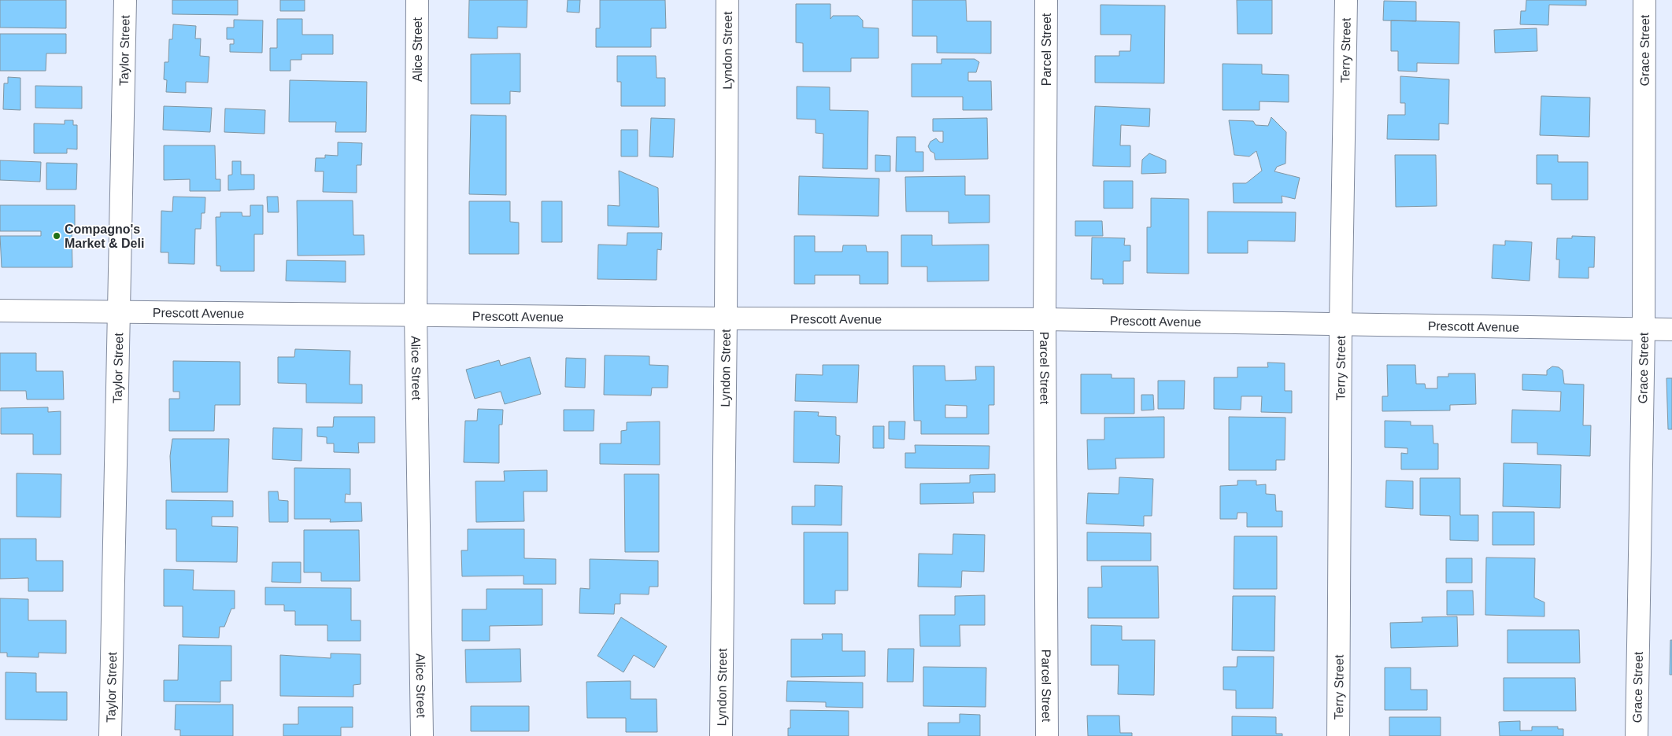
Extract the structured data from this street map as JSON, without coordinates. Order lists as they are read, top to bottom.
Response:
{
  "streets": {
    "street": [
      "Taylor Street",
      "Alice Street",
      "Lyndon Street",
      "Parcel Street",
      "Terry Street",
      "Grace Street",
      "Prescott Avenue"
    ]
  },
  "crossings": [
    ["Taylor Street", "Prescott Avenue"],
    ["Alice Street", "Prescott Avenue"],
    ["Lyndon Street", "Prescott Avenue"],
    ["Parcel Street", "Prescott Avenue"],
    ["Terry Street", "Prescott Avenue"],
    ["Grace Street", "Prescott Avenue"]
  ],
  "places": ["Compagno's Market & Deli"]
}
